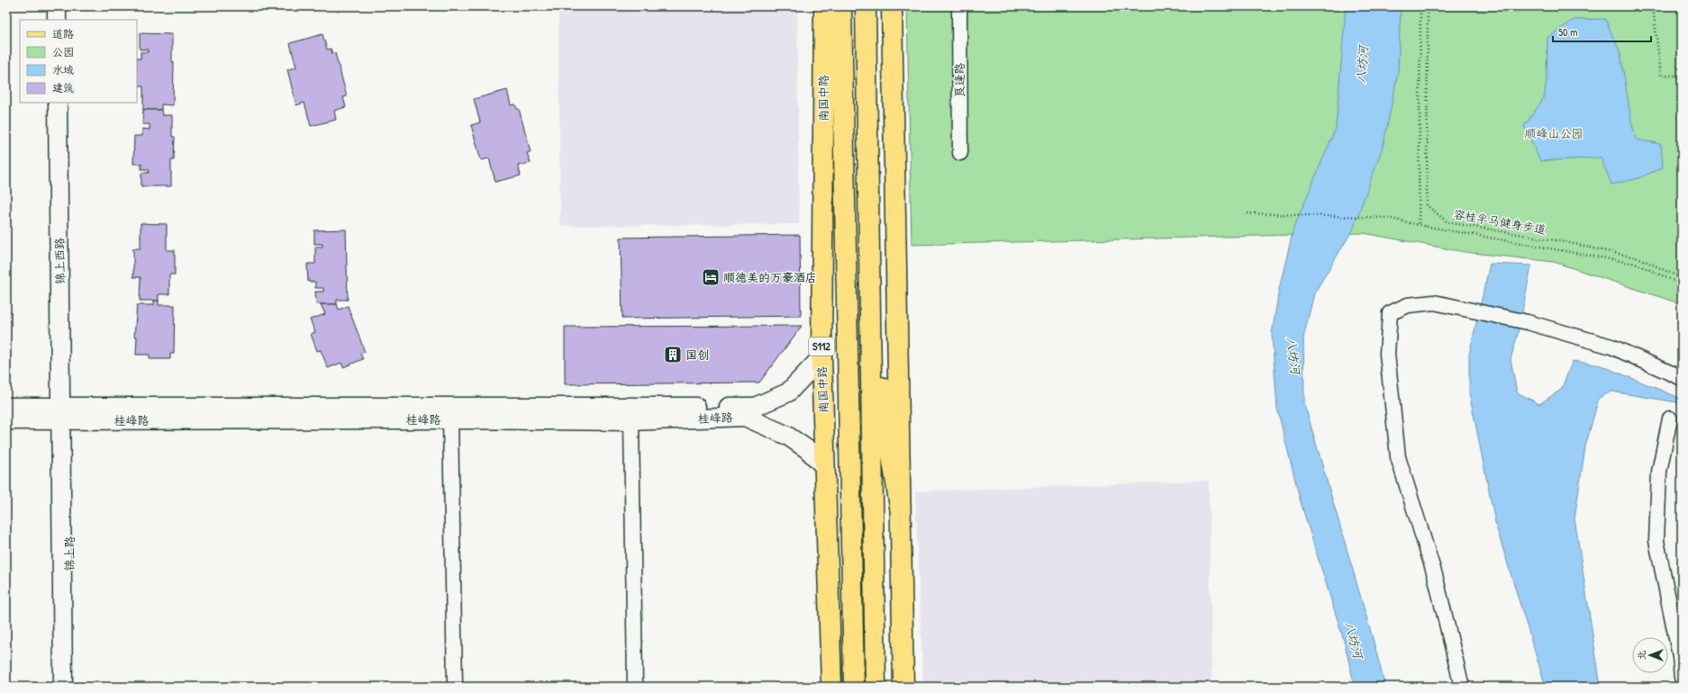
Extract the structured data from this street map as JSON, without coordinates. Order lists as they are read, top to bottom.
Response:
{
  "streets": {
    "main road": ["南国中路", "S112"],
    "street": [
      "良逢路",
      "锦上西路",
      "桂峰路",
      "锦上路"
    ],
    "path": ["容桂半马健身步道"]
  },
  "crossings": [
    ["南国中路", "桂峰路"],
    ["锦上西路", "桂峰路"],
    ["锦上西路", "锦上路"],
    ["桂峰路", "锦上路"]
  ],
  "water": ["八坊河"],
  "parks": ["顺峰山公园"],
  "places": {
    "hotel": ["顺德美的万豪酒店"],
    "building": ["国创"]
  },
  "legend": [
    "道路",
    "公园",
    "水域",
    "建筑"
  ],
  "scale_bar": "50 m",
  "north": "left"
}
